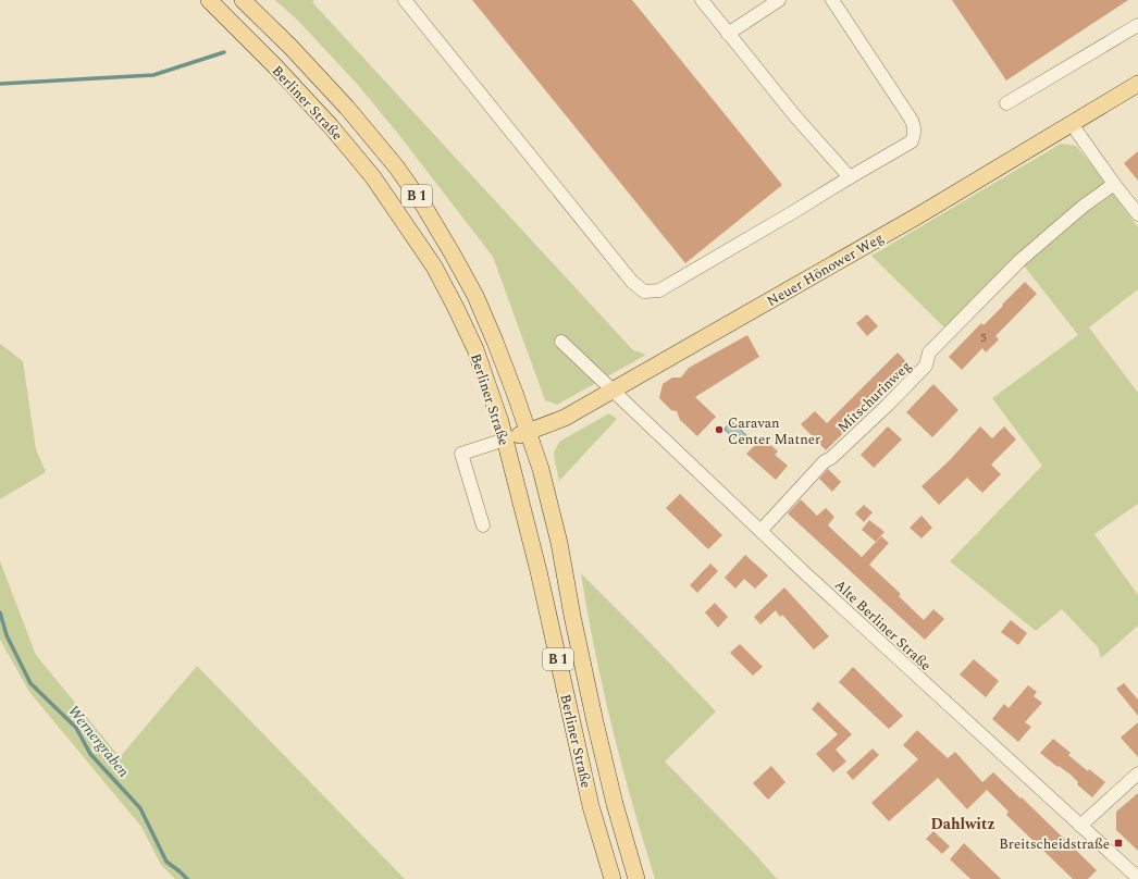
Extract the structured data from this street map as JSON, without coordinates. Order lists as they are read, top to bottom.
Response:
{
  "streets": {
    "main road": ["Berliner Straße", "B 1", "Neuer Hönower Weg"],
    "street": ["Mitschurinweg", "Alte Berliner Straße"]
  },
  "crossings": [
    ["Berliner Straße", "Neuer Hönower Weg"],
    ["Neuer Hönower Weg", "Alte Berliner Straße"],
    ["Mitschurinweg", "Alte Berliner Straße"]
  ],
  "districts": ["Dahlwitz"],
  "water": ["Wernergraben"],
  "places": {
    "other": ["Caravan Center Matner"],
    "transit": ["Breitscheidstraße"]
  },
  "house_numbers": ["5"]
}
